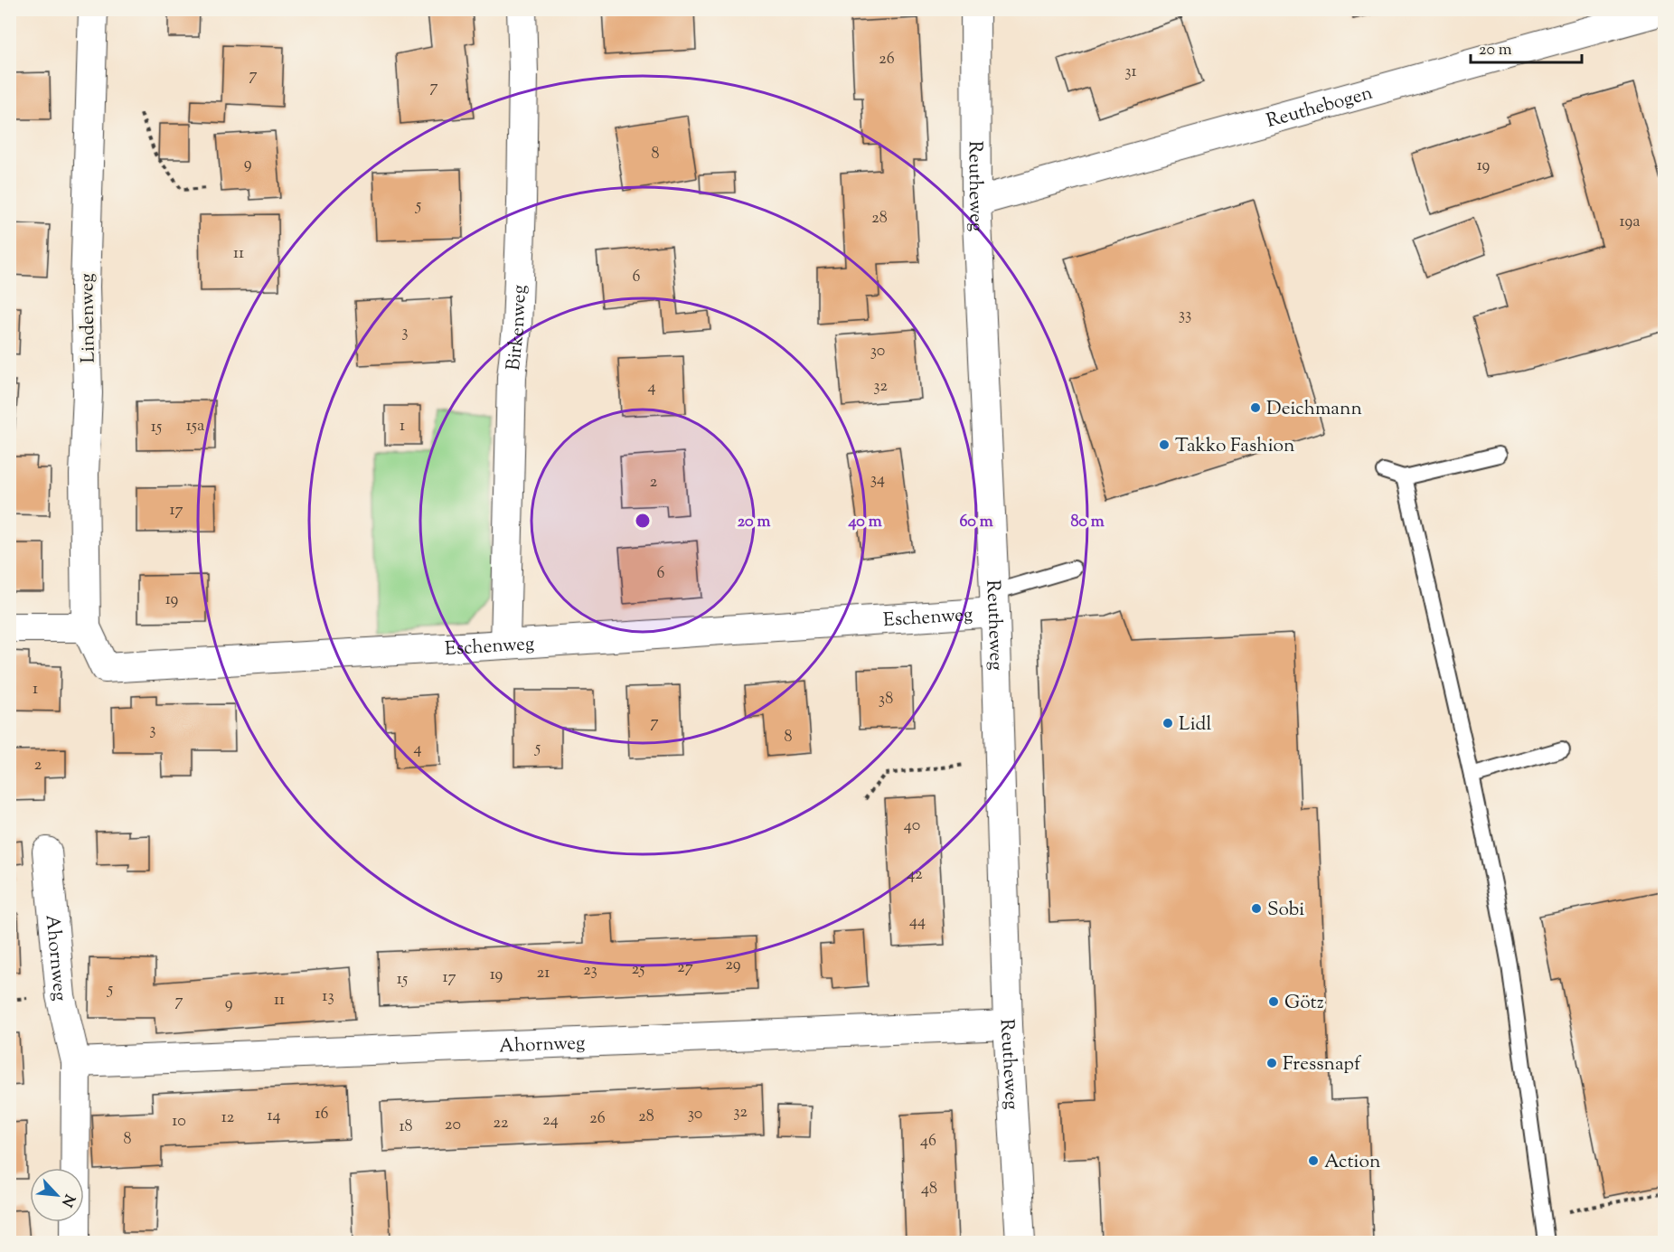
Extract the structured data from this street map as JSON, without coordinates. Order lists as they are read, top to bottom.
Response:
{
  "streets": {
    "street": [
      "Reuthebogen",
      "Reutheweg",
      "Lindenweg",
      "Birkenweg",
      "Eschenweg",
      "Ahornweg"
    ]
  },
  "crossings": [
    ["Reuthebogen", "Reutheweg"],
    ["Reutheweg", "Eschenweg"],
    ["Reutheweg", "Ahornweg"],
    ["Lindenweg", "Eschenweg"],
    ["Birkenweg", "Eschenweg"]
  ],
  "places": [
    "Deichmann",
    "Takko Fashion",
    "Lidl",
    "Sobi",
    "Götz",
    "Fressnapf",
    "Action"
  ],
  "house_numbers": [
    "26",
    "31",
    "7",
    "7",
    "8",
    "9",
    "19",
    "5",
    "28",
    "19a",
    "11",
    "6",
    "33",
    "3",
    "30",
    "32",
    "4",
    "15a",
    "1",
    "15",
    "34",
    "2",
    "17",
    "6",
    "19",
    "1",
    "38",
    "7",
    "3",
    "8",
    "5",
    "4",
    "2",
    "40",
    "42",
    "44",
    "29",
    "27",
    "25",
    "23",
    "21",
    "19",
    "17",
    "15",
    "5",
    "13",
    "11",
    "7",
    "9",
    "32",
    "16",
    "30",
    "14",
    "28",
    "12",
    "26",
    "24",
    "10",
    "22",
    "20",
    "18",
    "8",
    "46",
    "48"
  ],
  "scale_bar": "20 m",
  "north": "bottom right",
  "rings": [
    "20 m",
    "40 m",
    "60 m",
    "80 m"
  ]
}
